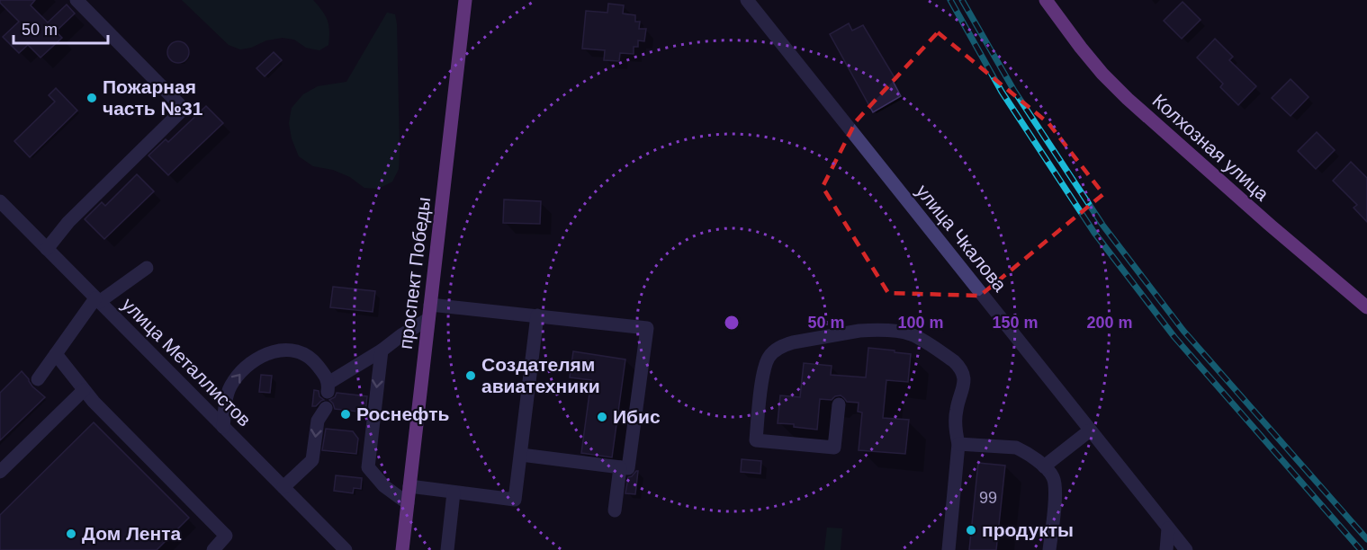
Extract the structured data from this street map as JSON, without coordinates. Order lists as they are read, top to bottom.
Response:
{
  "streets": {
    "main road": ["Колхозная улица", "проспект Победы"],
    "street": ["улица Чкалова", "улица Металлистов"]
  },
  "places": [
    "Пожарная часть №31",
    "Создателям авиатехники",
    "Роснефть",
    "Ибис",
    "продукты",
    "Дом Лента"
  ],
  "house_numbers": ["99"],
  "scale_bar": "50 m",
  "rings": [
    "50 m",
    "100 m",
    "150 m",
    "200 m"
  ]
}
